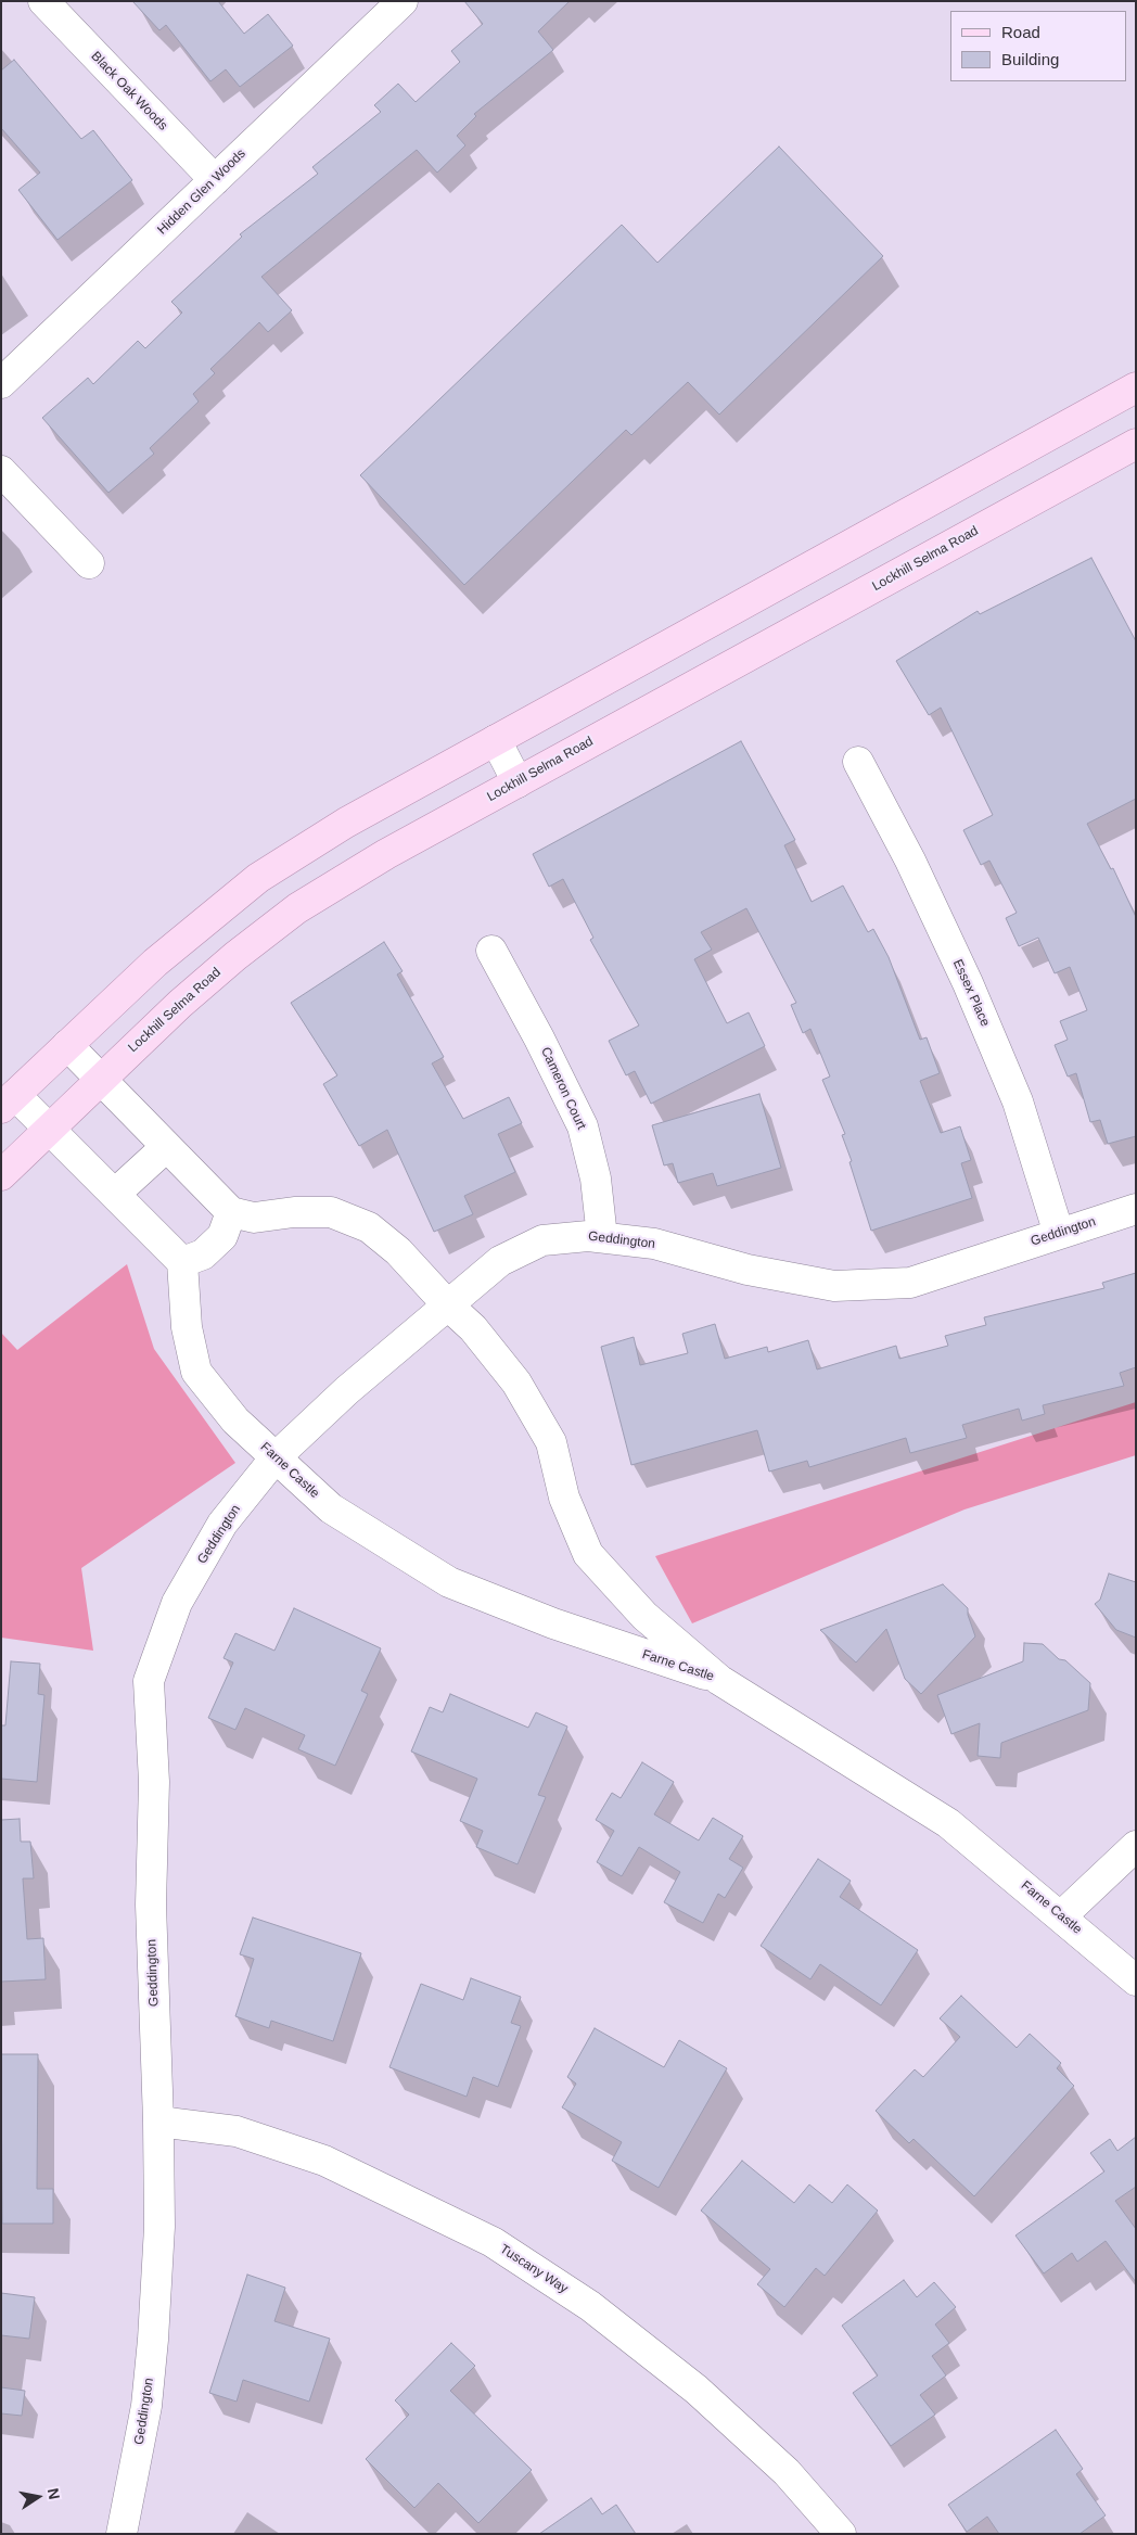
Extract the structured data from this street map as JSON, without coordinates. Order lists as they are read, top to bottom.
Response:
{
  "streets": {
    "main road": ["Lockhill Selma Road"],
    "street": [
      "Black Oak Woods",
      "Hidden Glen Woods",
      "Essex Place",
      "Cameron Court",
      "Geddington",
      "Farne Castle",
      "Tuscany Way"
    ]
  },
  "crossings": [
    ["Black Oak Woods", "Hidden Glen Woods"],
    ["Essex Place", "Geddington"],
    ["Cameron Court", "Geddington"],
    ["Geddington", "Farne Castle"],
    ["Geddington", "Tuscany Way"]
  ],
  "legend": ["Road", "Building"],
  "north": "right"
}
